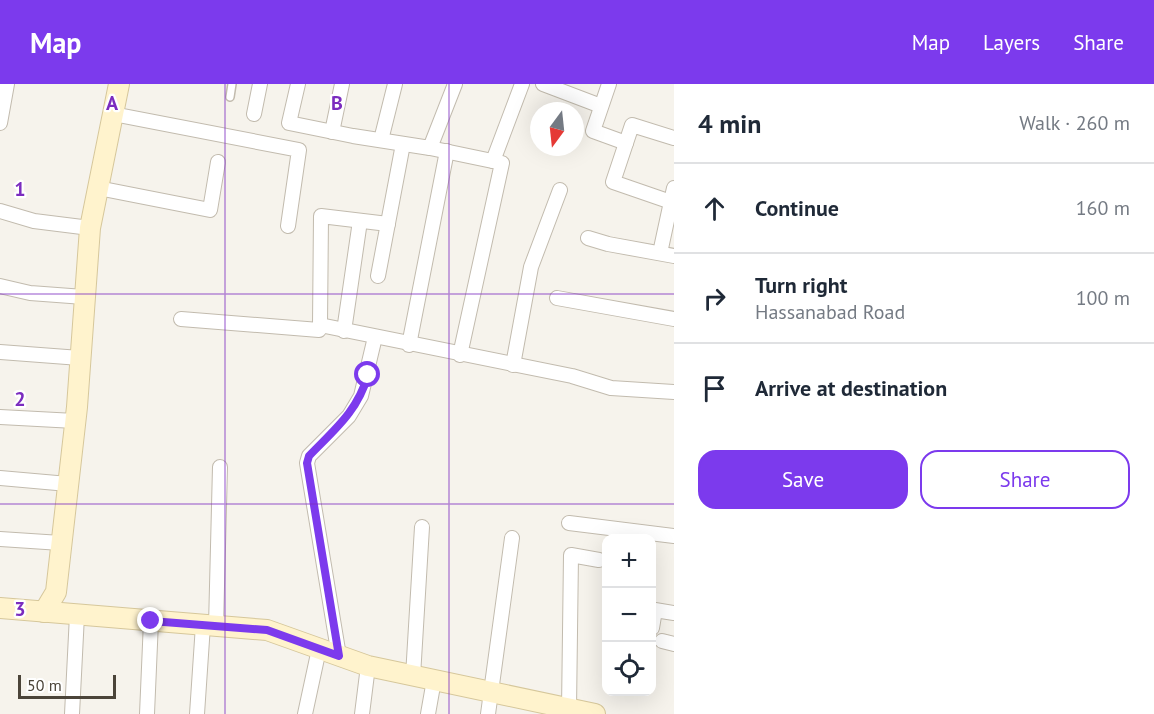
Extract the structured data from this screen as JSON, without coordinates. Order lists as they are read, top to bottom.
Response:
{
  "scale_bar": "50 m",
  "north": "bottom",
  "page": {
    "header": "Map",
    "nav": ["Map", "Layers", "Share"],
    "heading": ["4 min", "Walk · 260 m"],
    "list": [
      ["Continue", "160 m"],
      ["Turn right", "Hassanabad Road", "100 m"],
      "Arrive at destination"
    ],
    "buttons": ["Save", "Share"],
    "map_buttons": ["+", "−"],
    "scale": "50 m"
  },
  "grid": {
    "columns": ["A", "B"],
    "rows": ["1", "2", "3"]
  }
}
